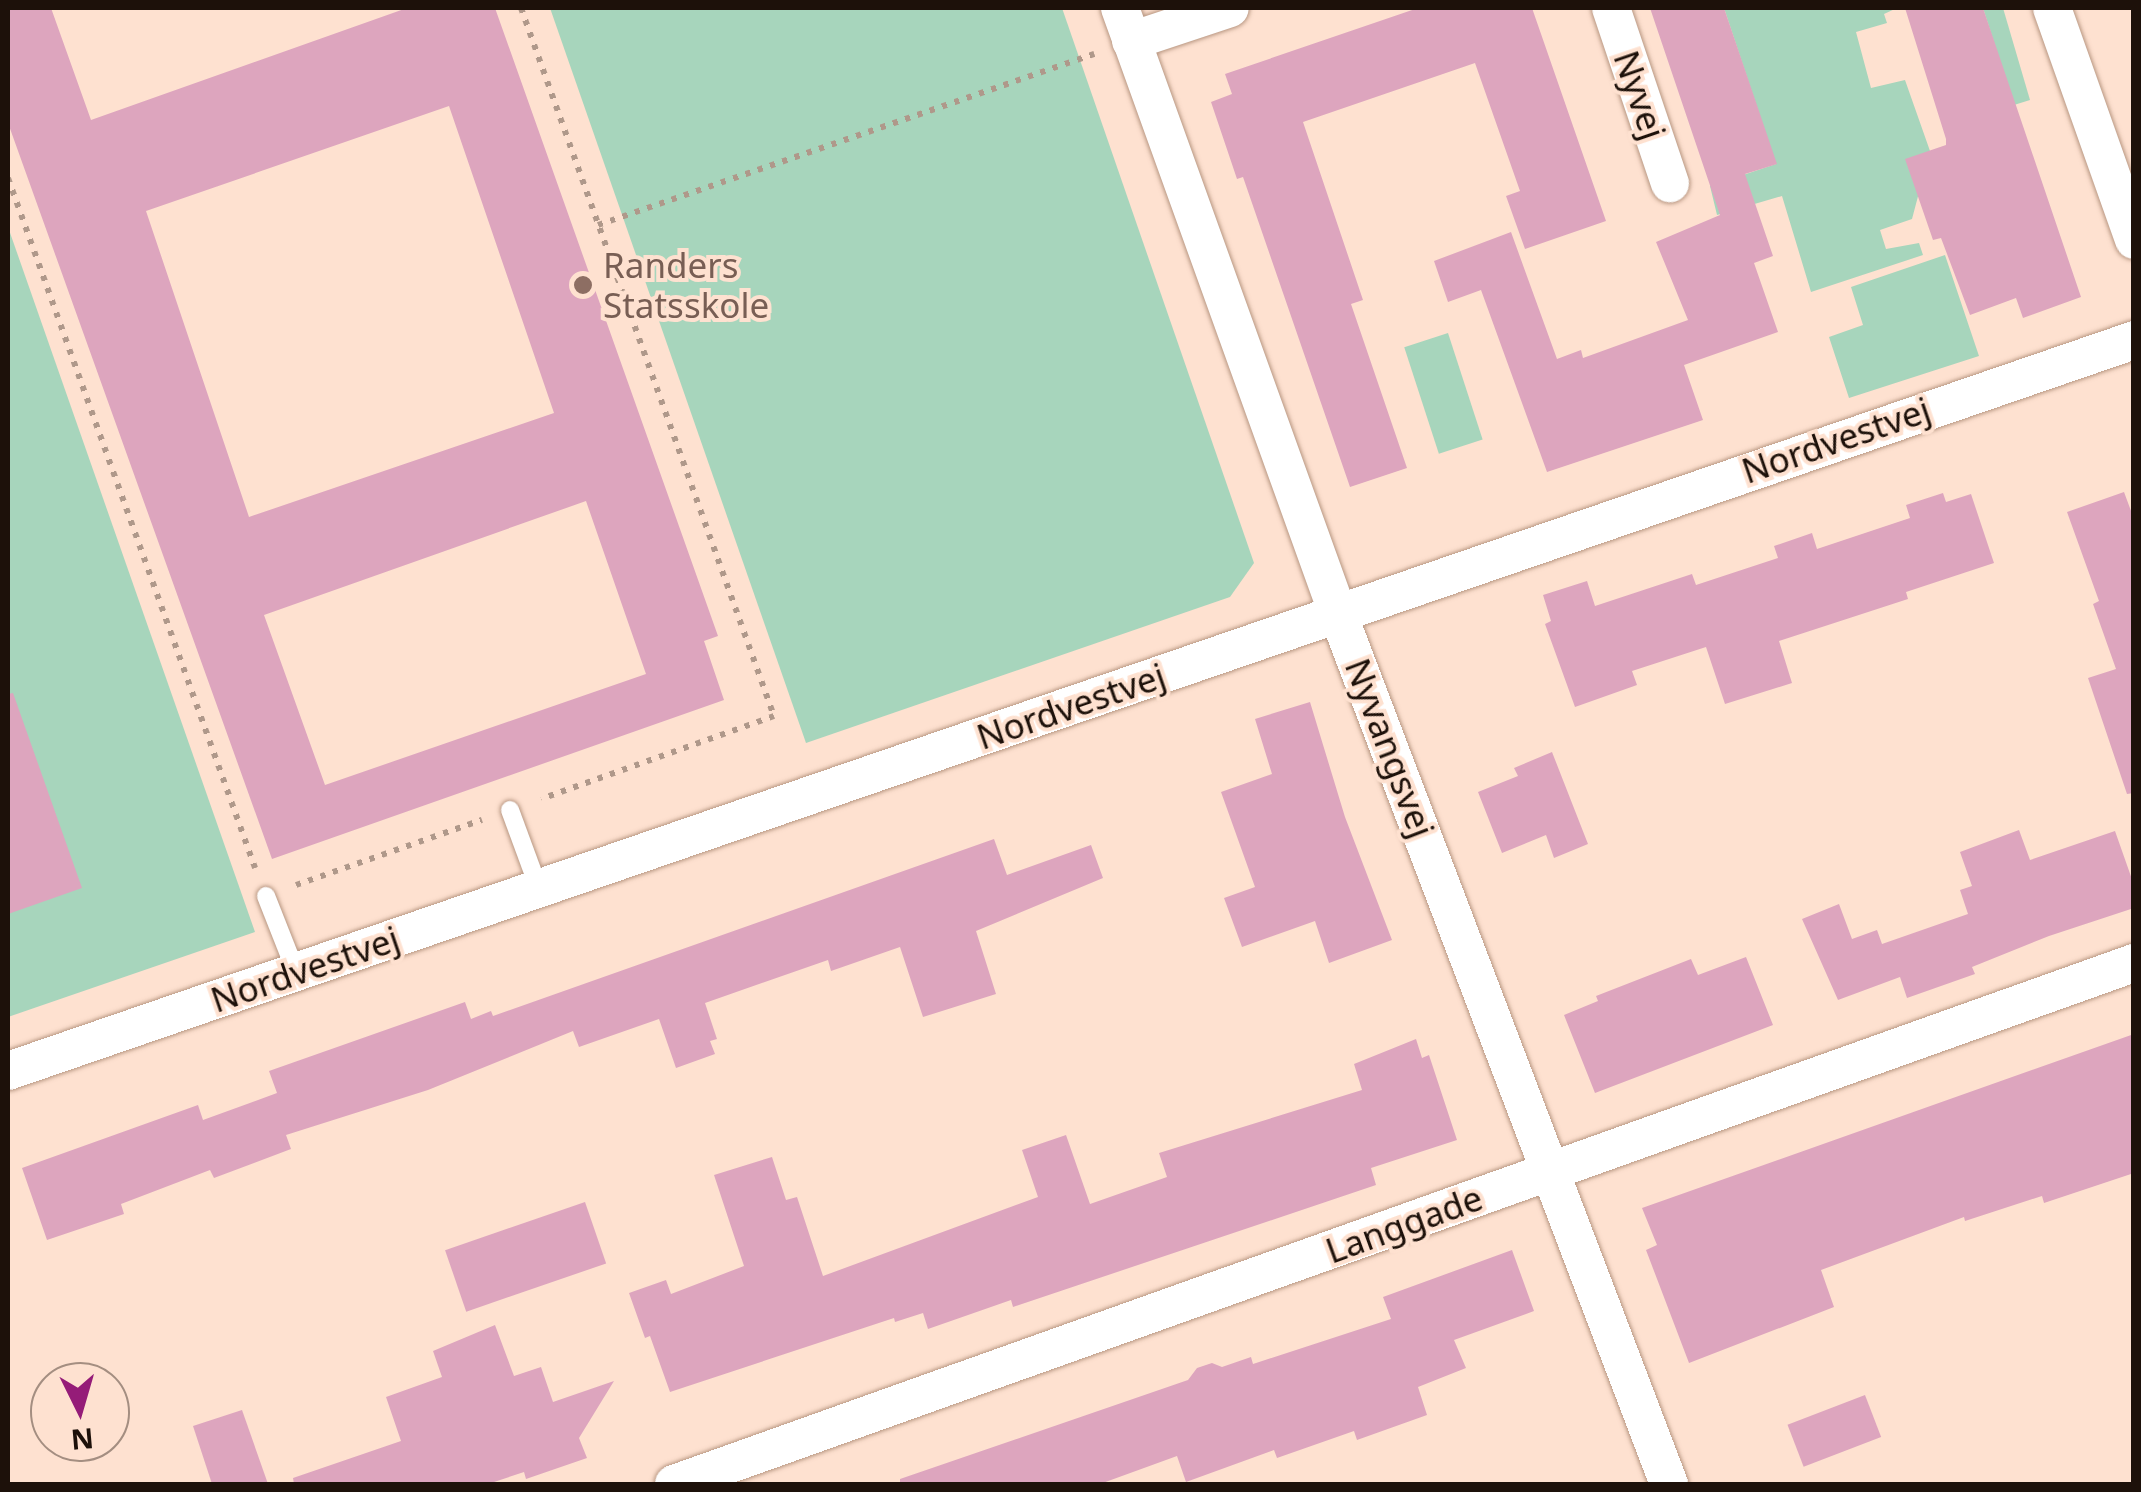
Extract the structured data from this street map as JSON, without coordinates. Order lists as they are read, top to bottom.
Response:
{
  "streets": {
    "street": [
      "Nyvej",
      "Nordvestvej",
      "Nyvangsvej",
      "Langgade"
    ]
  },
  "crossings": [
    ["Nordvestvej", "Nyvangsvej"],
    ["Nyvangsvej", "Langgade"]
  ],
  "places": ["Randers Statsskole"],
  "north": "bottom"
}
